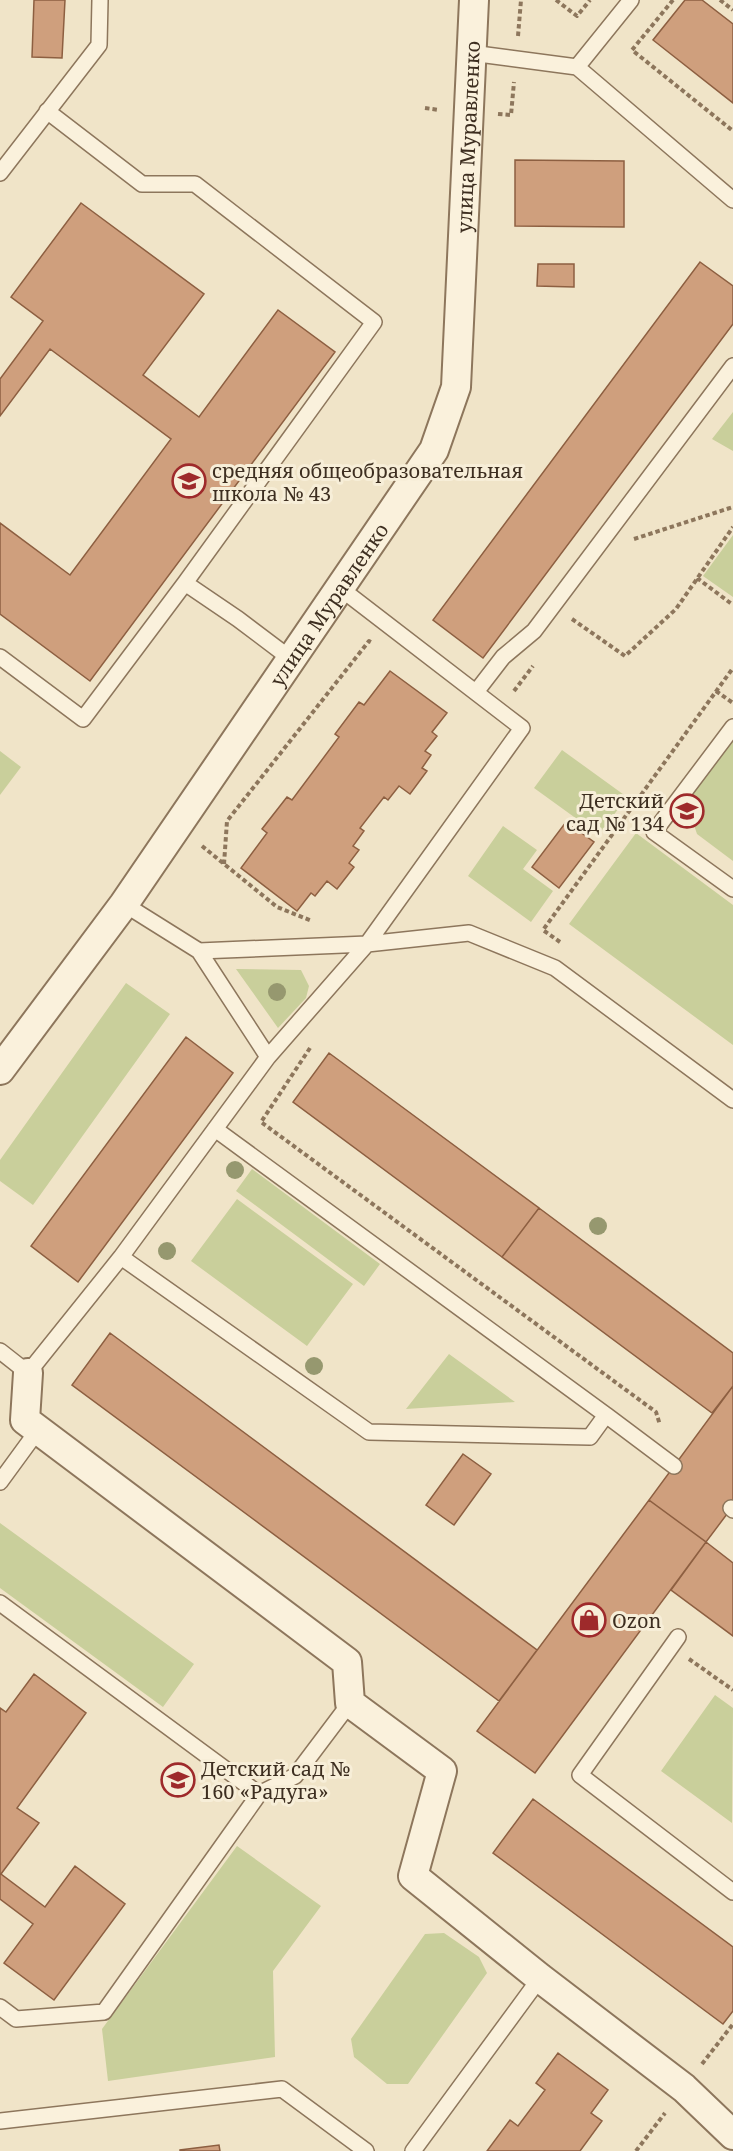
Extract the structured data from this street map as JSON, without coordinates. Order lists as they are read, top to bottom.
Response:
{
  "streets": {
    "street": ["улица Муравленко"]
  },
  "places": {
    "school or university": ["средняя общеобразовательная школа № 43", "Детский сад № 134", "Детский сад № 160 «Радуга»"],
    "shop": ["Ozon"]
  }
}
